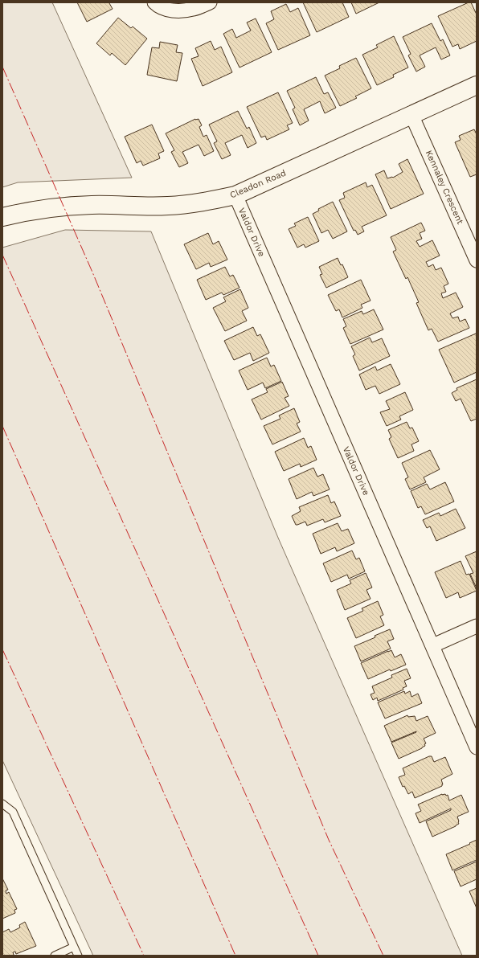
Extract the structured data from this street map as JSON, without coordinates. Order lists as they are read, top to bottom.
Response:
{
  "streets": {
    "street": ["Cleadon Road", "Kennaley Crescent", "Valdor Drive"]
  },
  "crossings": [
    ["Cleadon Road", "Kennaley Crescent"],
    ["Cleadon Road", "Valdor Drive"]
  ]
}
